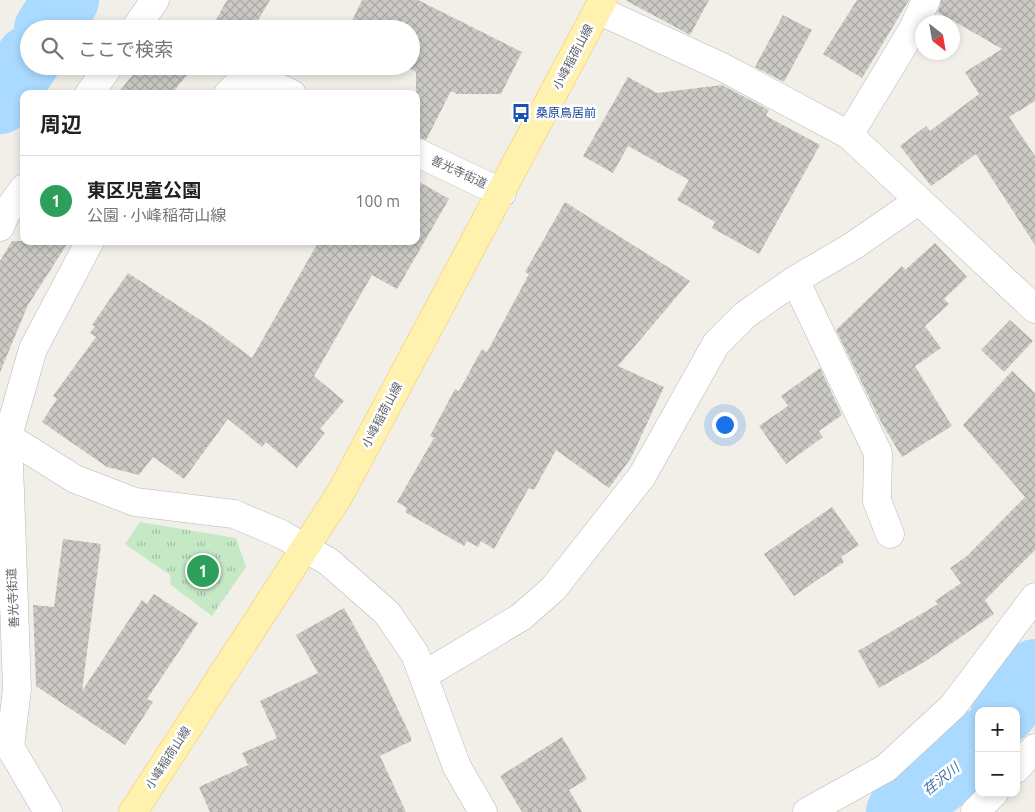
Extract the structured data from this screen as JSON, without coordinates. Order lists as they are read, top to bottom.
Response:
{
  "streets": {
    "main road": ["小峰稲荷山線"],
    "street": ["善光寺街道"]
  },
  "crossings": [
    ["小峰稲荷山線", "善光寺街道"]
  ],
  "water": ["荏沢川"],
  "places": {
    "bus stop": ["桑原鳥居前"]
  },
  "north": "bottom right",
  "page": {
    "search": "ここで検索",
    "heading": "周辺",
    "list": [
      {
        "mark": "1",
        "name": "東区児童公園",
        "note": "公園 · 小峰稲荷山線",
        "value": "100 m"
      }
    ],
    "pins": "1",
    "map_buttons": ["+", "−"]
  }
}
